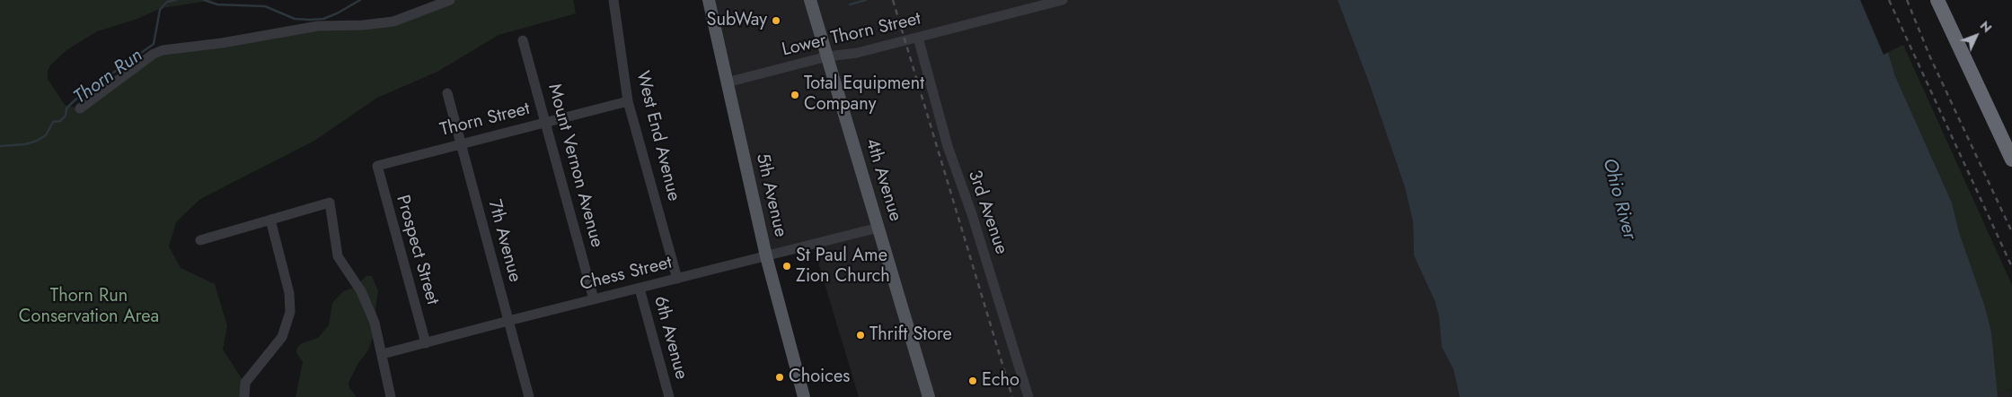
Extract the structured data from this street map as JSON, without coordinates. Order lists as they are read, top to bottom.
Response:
{
  "streets": {
    "main road": ["4th Avenue", "5th Avenue"],
    "street": [
      "Lower Thorn Street",
      "Thorn Street",
      "West End Avenue",
      "Mount Vernon Avenue",
      "3rd Avenue",
      "7th Avenue",
      "Prospect Street",
      "Chess Street",
      "6th Avenue"
    ]
  },
  "crossings": [
    ["Lower Thorn Street", "4th Avenue"],
    ["Lower Thorn Street", "5th Avenue"],
    ["Lower Thorn Street", "3rd Avenue"],
    ["Thorn Street", "West End Avenue"],
    ["Thorn Street", "Mount Vernon Avenue"],
    ["Thorn Street", "7th Avenue"],
    ["Thorn Street", "Prospect Street"],
    ["West End Avenue", "Chess Street"],
    ["Mount Vernon Avenue", "Chess Street"],
    ["4th Avenue", "Chess Street"],
    ["5th Avenue", "Chess Street"],
    ["7th Avenue", "Chess Street"],
    ["Prospect Street", "Chess Street"],
    ["Chess Street", "6th Avenue"]
  ],
  "water": ["Thorn Run", "Ohio River"],
  "parks": ["Thorn Run Conservation Area"],
  "places": [
    "SubWay",
    "Total Equipment Company",
    "St Paul Ame Zion Church",
    "Thrift Store",
    "Choices",
    "Echo"
  ],
  "north": "top right"
}
